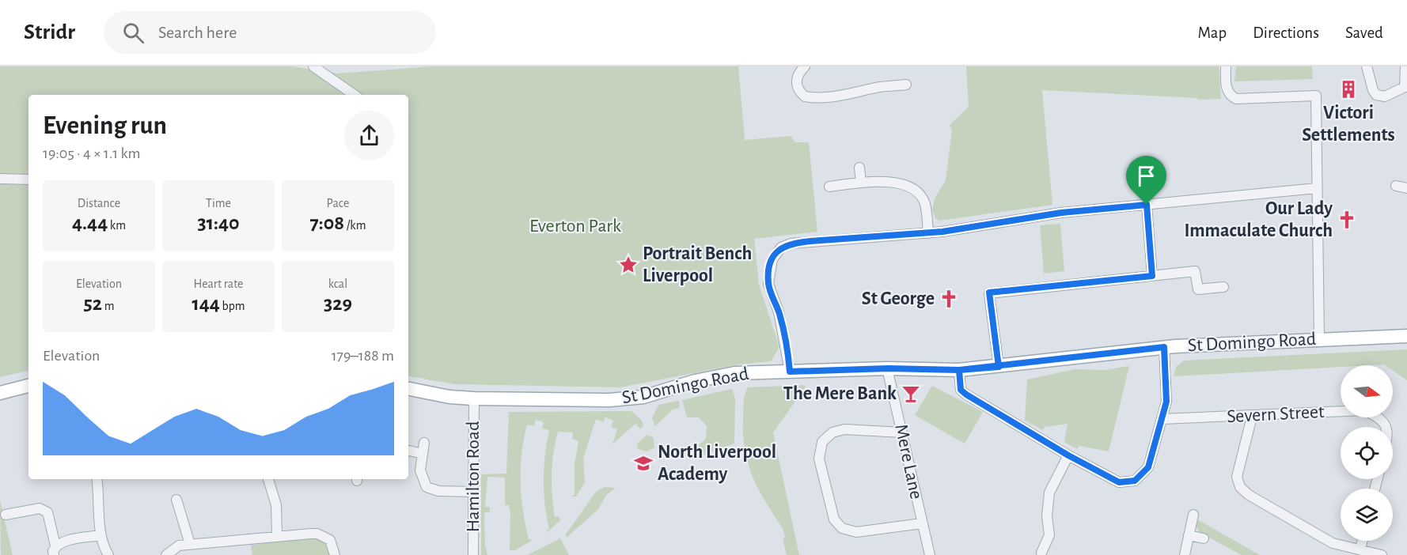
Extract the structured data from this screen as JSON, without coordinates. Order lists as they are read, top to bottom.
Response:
{
  "streets": {
    "main road": ["St Domingo Road"],
    "street": ["Severn Street", "Mere Lane", "Hamilton Road"]
  },
  "crossings": [
    ["St Domingo Road", "Mere Lane"],
    ["St Domingo Road", "Hamilton Road"]
  ],
  "parks": ["Everton Park"],
  "places": {
    "building": ["Victori Settlements"],
    "church": ["Our Lady Immaculate Church", "St George"],
    "place": ["Portrait Bench Liverpool"],
    "bar": ["The Mere Bank"],
    "school or university": ["North Liverpool Academy"]
  },
  "north": "right",
  "page": {
    "header": "Stridr",
    "search": "Search here",
    "nav": ["Map", "Directions", "Saved"],
    "heading": ["Evening run", "19:05 · 4 × 1.1 km"],
    "stats": [
      ["Distance", "4.44 km"],
      ["Time", "31:40"],
      ["Pace", "7:08 /km"],
      ["Elevation", "52 m"],
      ["Heart rate", "144 bpm"],
      ["kcal", "329"]
    ],
    "chart": ["Elevation", "179–188 m"]
  }
}
